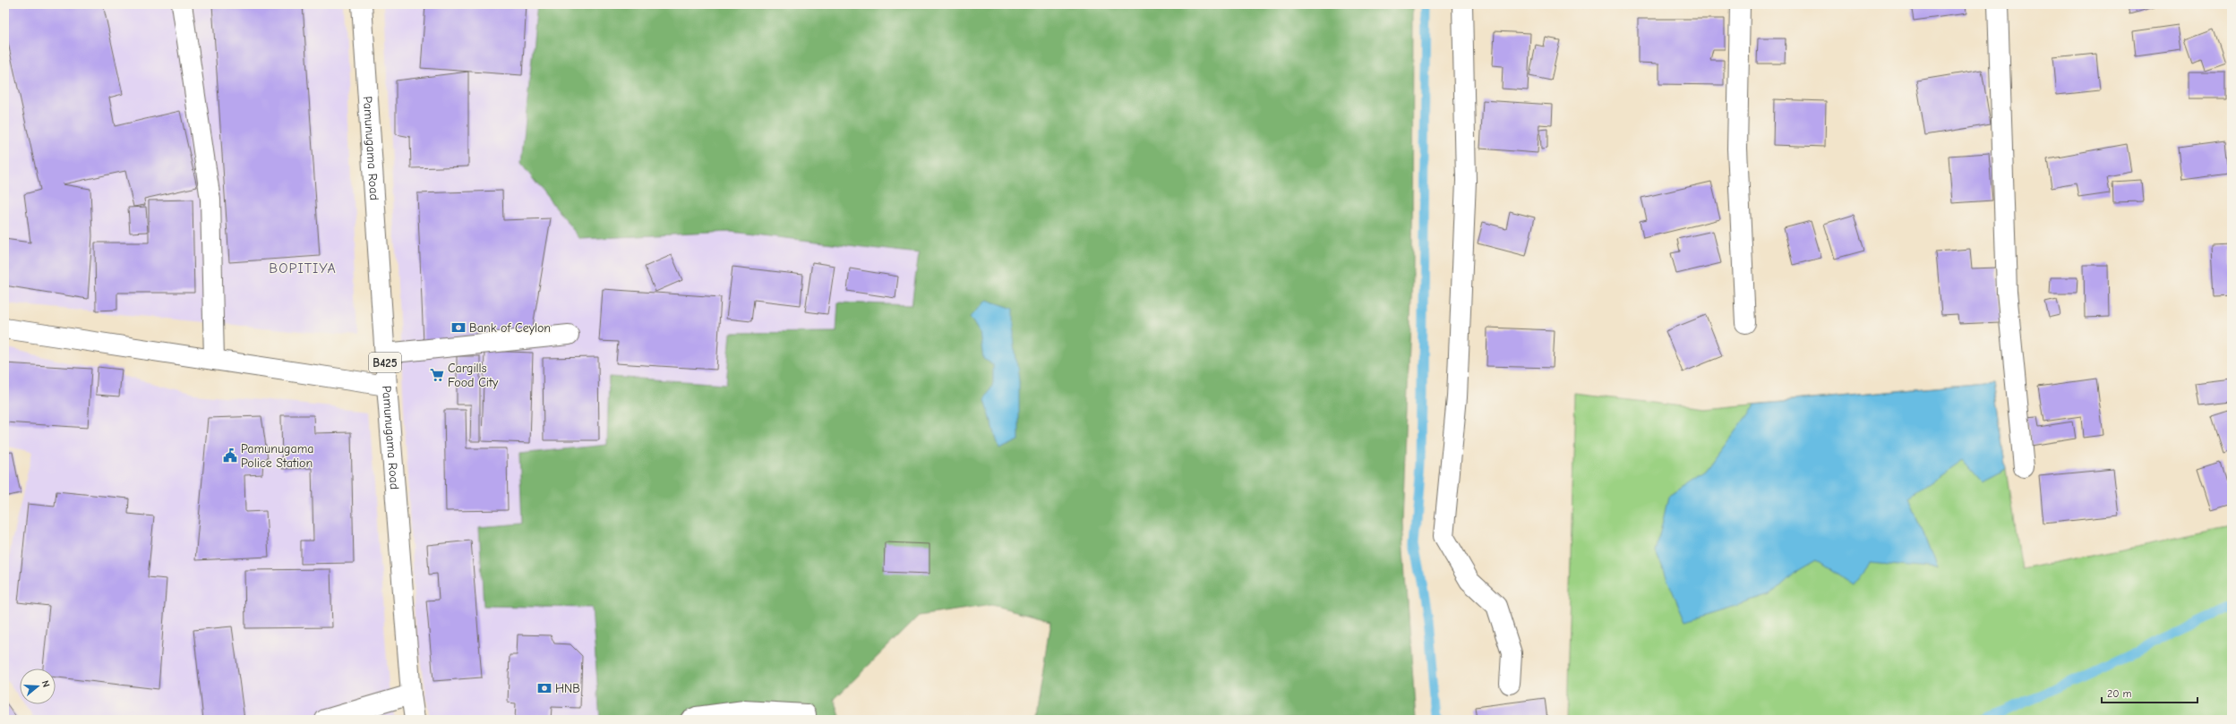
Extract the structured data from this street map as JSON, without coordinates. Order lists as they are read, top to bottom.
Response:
{
  "streets": {
    "street": ["Pamunugama Road", "B425"]
  },
  "districts": ["BOPITIYA"],
  "places": {
    "bank": ["Bank of Ceylon", "HNB"],
    "supermarket": ["Cargills Food City"],
    "public building": ["Pamunugama Police Station"]
  },
  "scale_bar": "20 m",
  "north": "right"
}
